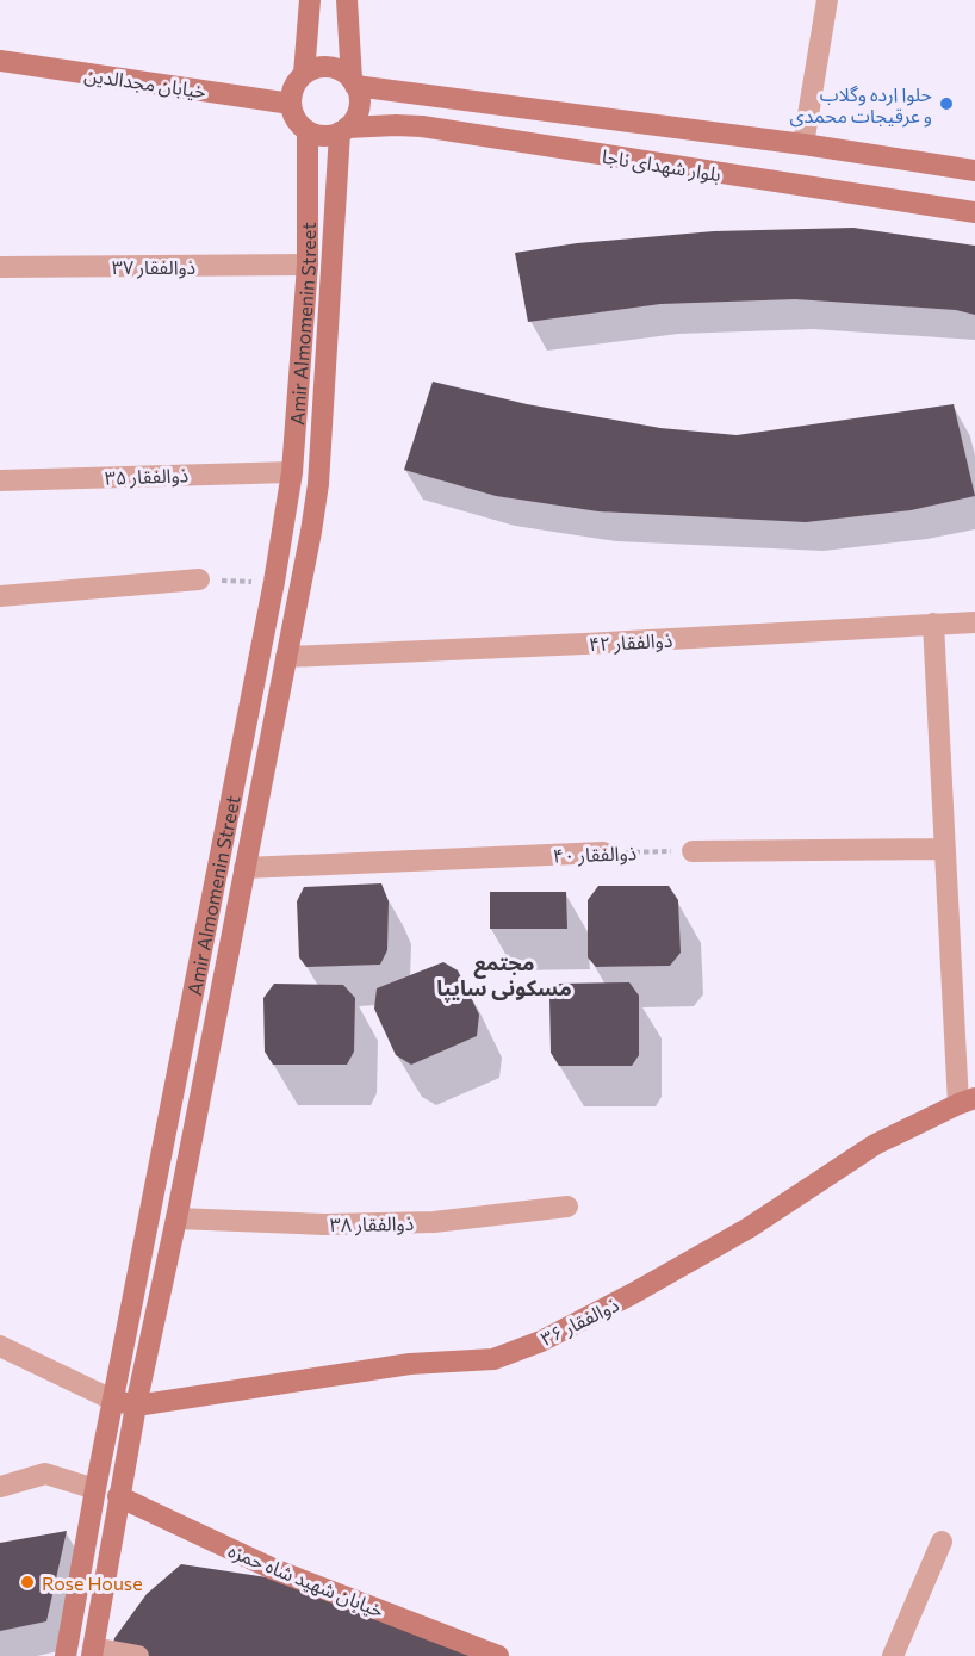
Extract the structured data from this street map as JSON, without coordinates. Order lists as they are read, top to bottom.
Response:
{
  "streets": {
    "main road": [
      "خیابان مجدالدین",
      "بلوار شهدای ناجا",
      "Amir Almomenin Street",
      "ذوالفقار ۳۶",
      "خیابان شهید شاه حمزه"
    ],
    "street": [
      "ذوالفقار ۳۷",
      "ذوالفقار ۳۵",
      "ذوالفقار ۴۲",
      "ذوالفقار ۴۰",
      "ذوالفقار ۳۸"
    ]
  },
  "crossings": [
    ["خیابان مجدالدین", "بلوار شهدای ناجا"],
    ["خیابان مجدالدین", "Amir Almomenin Street"],
    ["بلوار شهدای ناجا", "Amir Almomenin Street"],
    ["ذوالفقار ۳۷", "Amir Almomenin Street"],
    ["Amir Almomenin Street", "ذوالفقار ۳۵"],
    ["Amir Almomenin Street", "ذوالفقار ۴۲"],
    ["Amir Almomenin Street", "ذوالفقار ۴۰"],
    ["Amir Almomenin Street", "ذوالفقار ۳۸"],
    ["Amir Almomenin Street", "ذوالفقار ۳۶"],
    ["Amir Almomenin Street", "خیابان شهید شاه حمزه"]
  ],
  "districts": ["مجتمع مسکونی سایپا"],
  "places": ["حلوا ارده وگلاب و عرقیجات محمدی", "Rose House"]
}
